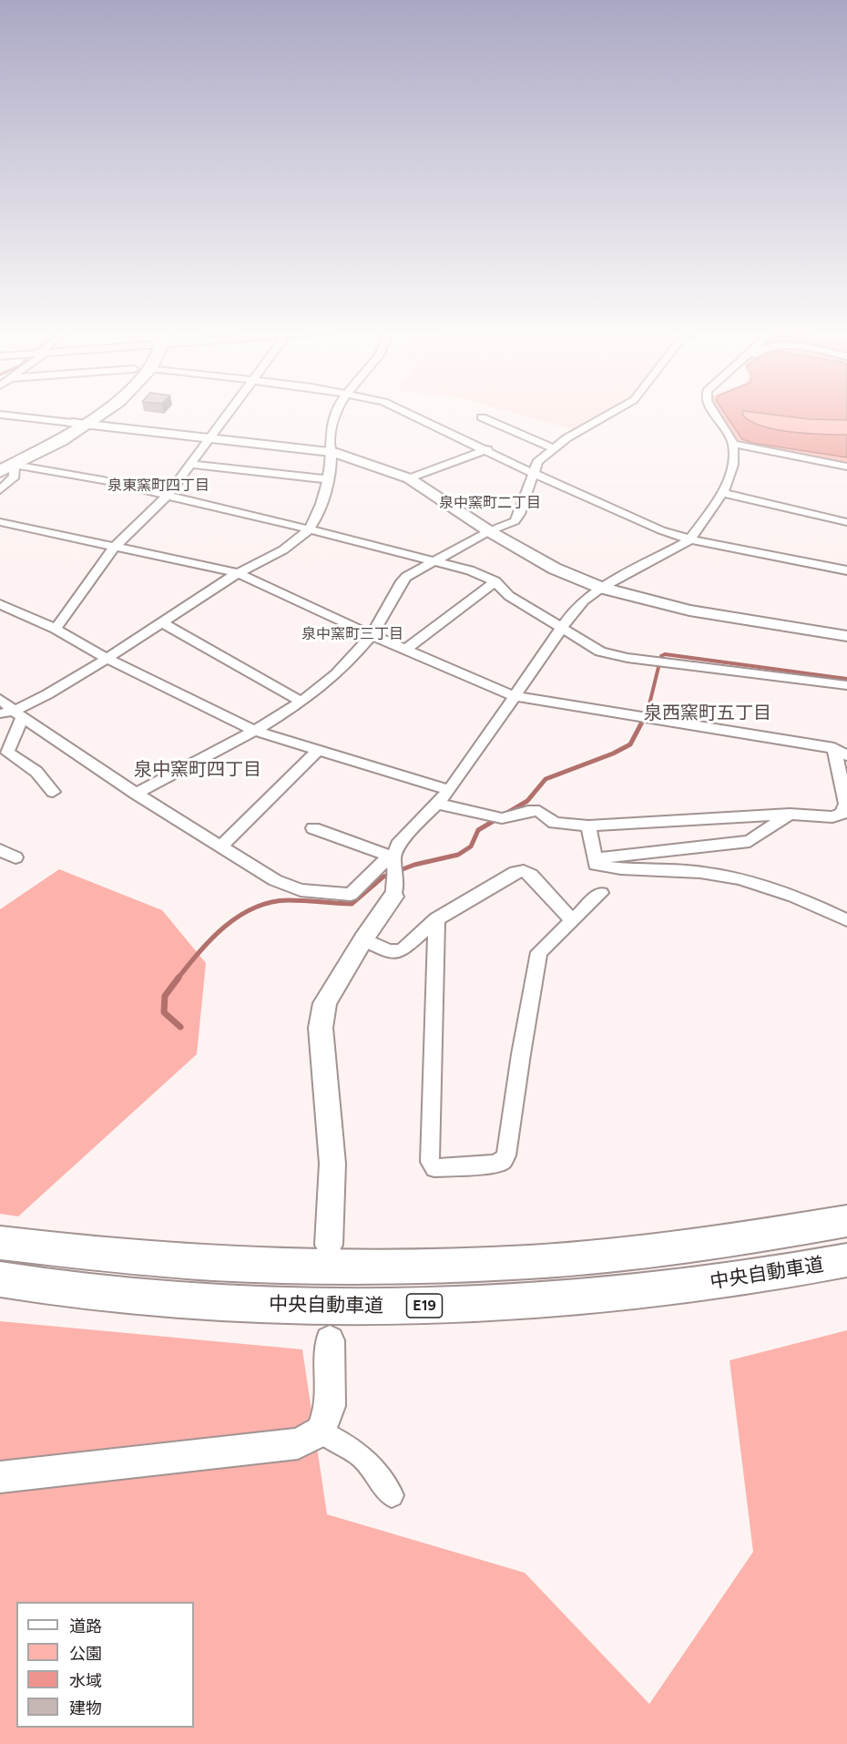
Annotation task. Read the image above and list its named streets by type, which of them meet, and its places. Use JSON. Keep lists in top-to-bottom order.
{
  "streets": {
    "highway": ["中央自動車道", "E19"]
  },
  "districts": [
    "泉東窯町四丁目",
    "泉中窯町二丁目",
    "泉中窯町三丁目",
    "泉西窯町五丁目",
    "泉中窯町四丁目"
  ],
  "legend": [
    "道路",
    "公園",
    "水域",
    "建物"
  ]
}
